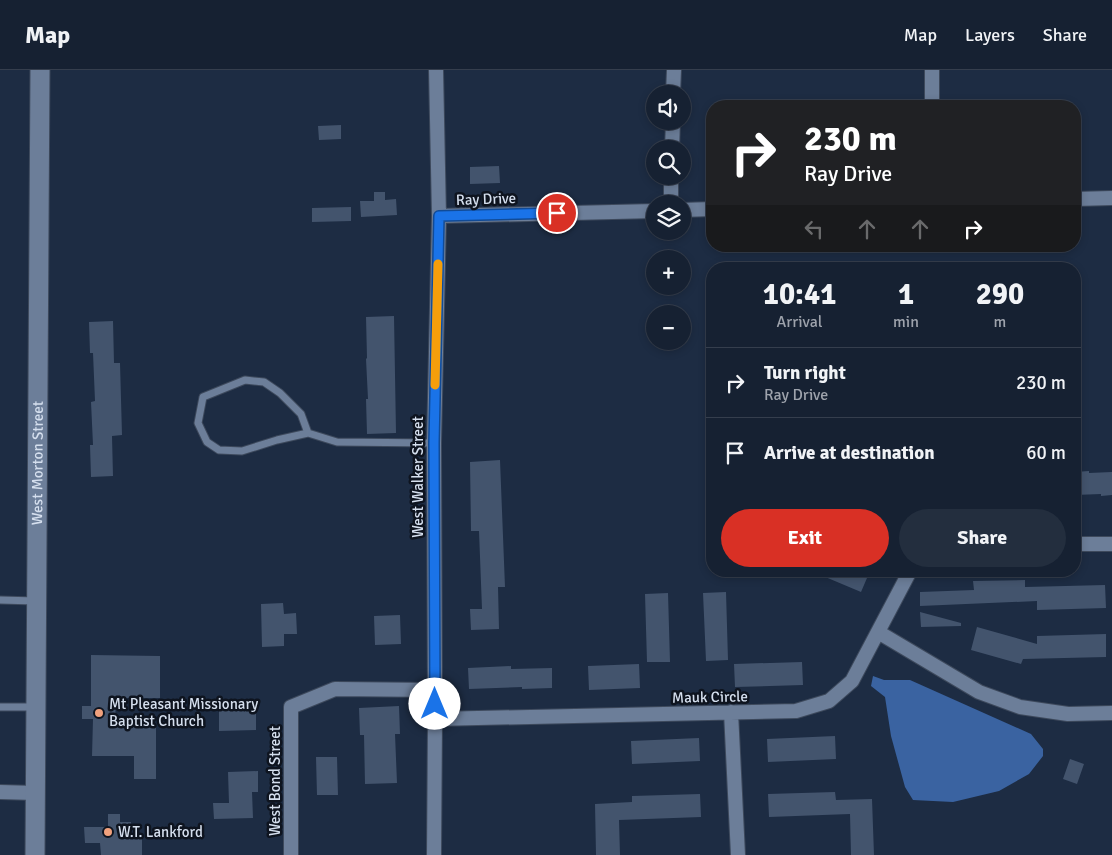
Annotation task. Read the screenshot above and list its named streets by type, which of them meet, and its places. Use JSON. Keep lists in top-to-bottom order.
{
  "streets": {
    "main road": ["West Morton Street"],
    "street": [
      "Ray Drive",
      "West Walker Street",
      "Mauk Circle",
      "West Bond Street"
    ]
  },
  "crossings": [
    ["Ray Drive", "West Walker Street"],
    ["West Walker Street", "Mauk Circle"],
    ["West Walker Street", "West Bond Street"]
  ],
  "places": ["Mt Pleasant Missionary Baptist Church", "W.T. Lankford"],
  "page": {
    "header": "Map",
    "nav": ["Map", "Layers", "Share"],
    "map_buttons": ["+", "−"],
    "turn": ["230 m", "Ray Drive"],
    "eta": [
      "10:41",
      "Arrival",
      "1",
      "min",
      "290",
      "m"
    ],
    "list": [
      {
        "name": "Turn right",
        "note": "Ray Drive",
        "value": "230 m"
      },
      {
        "name": "Arrive at destination",
        "value": "60 m"
      }
    ],
    "buttons": ["Exit", "Share"]
  }
}
